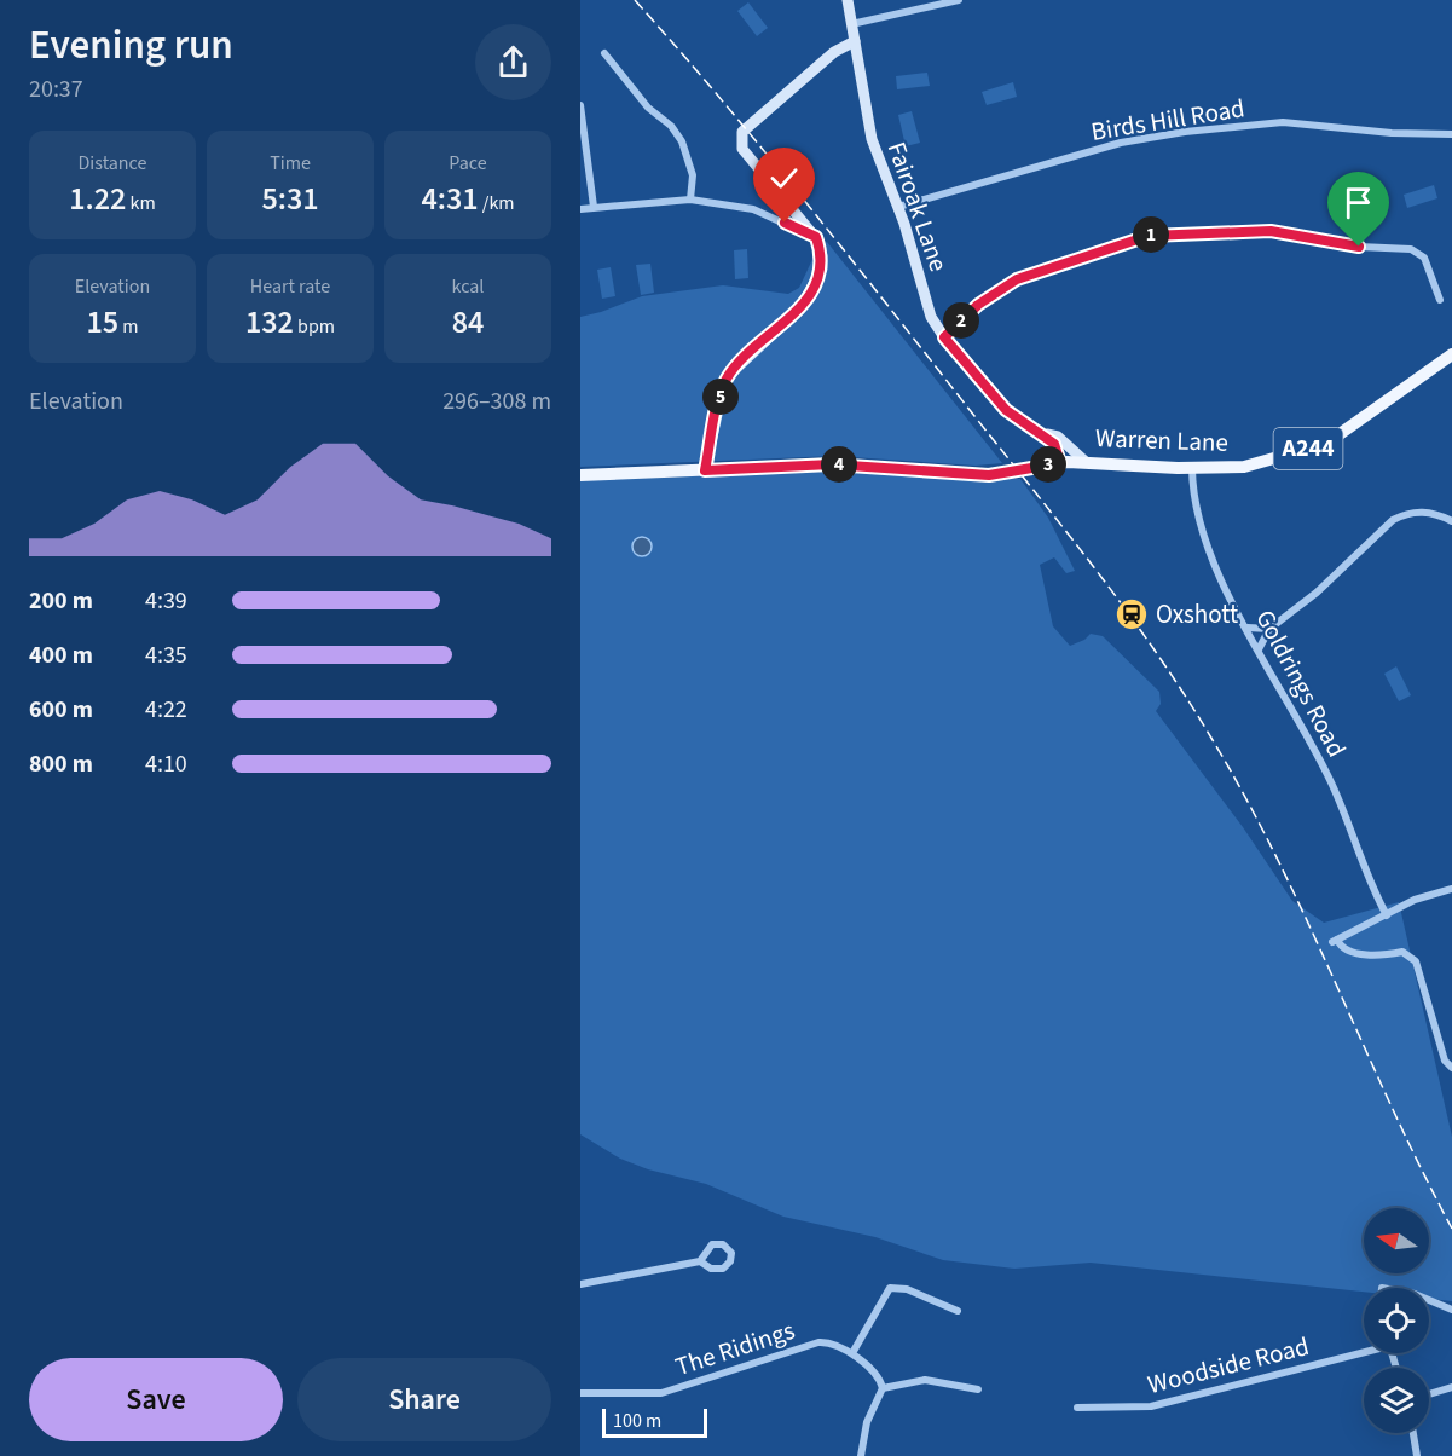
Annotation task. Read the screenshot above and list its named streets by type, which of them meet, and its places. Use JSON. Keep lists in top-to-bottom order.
{
  "streets": {
    "main road": ["Fairoak Lane", "Warren Lane", "A244"],
    "street": [
      "Birds Hill Road",
      "Goldrings Road",
      "The Ridings",
      "Woodside Road"
    ]
  },
  "crossings": [
    ["Birds Hill Road", "Fairoak Lane"],
    ["Fairoak Lane", "Warren Lane"],
    ["Warren Lane", "Goldrings Road"]
  ],
  "places": {
    "station": ["Oxshott"]
  },
  "scale_bar": "100 m",
  "north": "left",
  "page": {
    "heading": ["Evening run", "20:37"],
    "stats": [
      ["Distance", "1.22 km"],
      ["Time", "5:31"],
      ["Pace", "4:31 /km"],
      ["Elevation", "15 m"],
      ["Heart rate", "132 bpm"],
      ["kcal", "84"]
    ],
    "pins": [
      "1",
      "2",
      "5",
      "3",
      "4"
    ],
    "chart": ["Elevation", "296–308 m"],
    "list": [
      {
        "name": "200 m",
        "note": "4:39"
      },
      {
        "name": "400 m",
        "note": "4:35"
      },
      {
        "name": "600 m",
        "note": "4:22"
      },
      {
        "name": "800 m",
        "note": "4:10"
      }
    ],
    "buttons": ["Save", "Share"],
    "scale": "100 m"
  }
}
